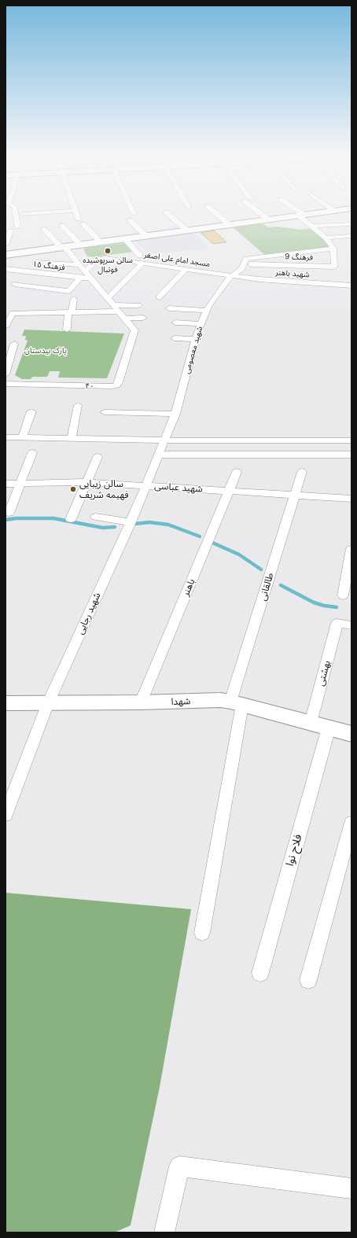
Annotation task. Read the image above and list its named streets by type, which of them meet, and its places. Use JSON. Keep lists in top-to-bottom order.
{
  "streets": {
    "main road": ["شهدا"],
    "street": [
      "فرهنگ 9",
      "مسجد امام علی اصغر",
      "فرهنگ ۱۵",
      "شهید باهنر",
      "شهید معصومی",
      "۴۰",
      "شهید عباسی",
      "طالقانی",
      "باهنر",
      "شهید رجایی",
      "بهشتی",
      "فلاح نوا"
    ]
  },
  "crossings": [
    ["فرهنگ 9", "شهید معصومی"],
    ["مسجد امام علی اصغر", "شهید باهنر"],
    ["مسجد امام علی اصغر", "شهید معصومی"],
    ["شهید باهنر", "شهید معصومی"],
    ["شهید معصومی", "شهید رجایی"],
    ["شهید عباسی", "طالقانی"],
    ["شهید عباسی", "باهنر"],
    ["شهید عباسی", "شهید رجایی"],
    ["طالقانی", "شهدا"],
    ["باهنر", "شهدا"],
    ["شهید رجایی", "شهدا"],
    ["بهشتی", "شهدا"],
    ["بهشتی", "فلاح نوا"],
    ["شهدا", "فلاح نوا"]
  ],
  "parks": ["پارک بیدستان"],
  "places": ["سالن سرپوشیده فوتبال", "سالن زیبایی فهیمه شریف"]
}
